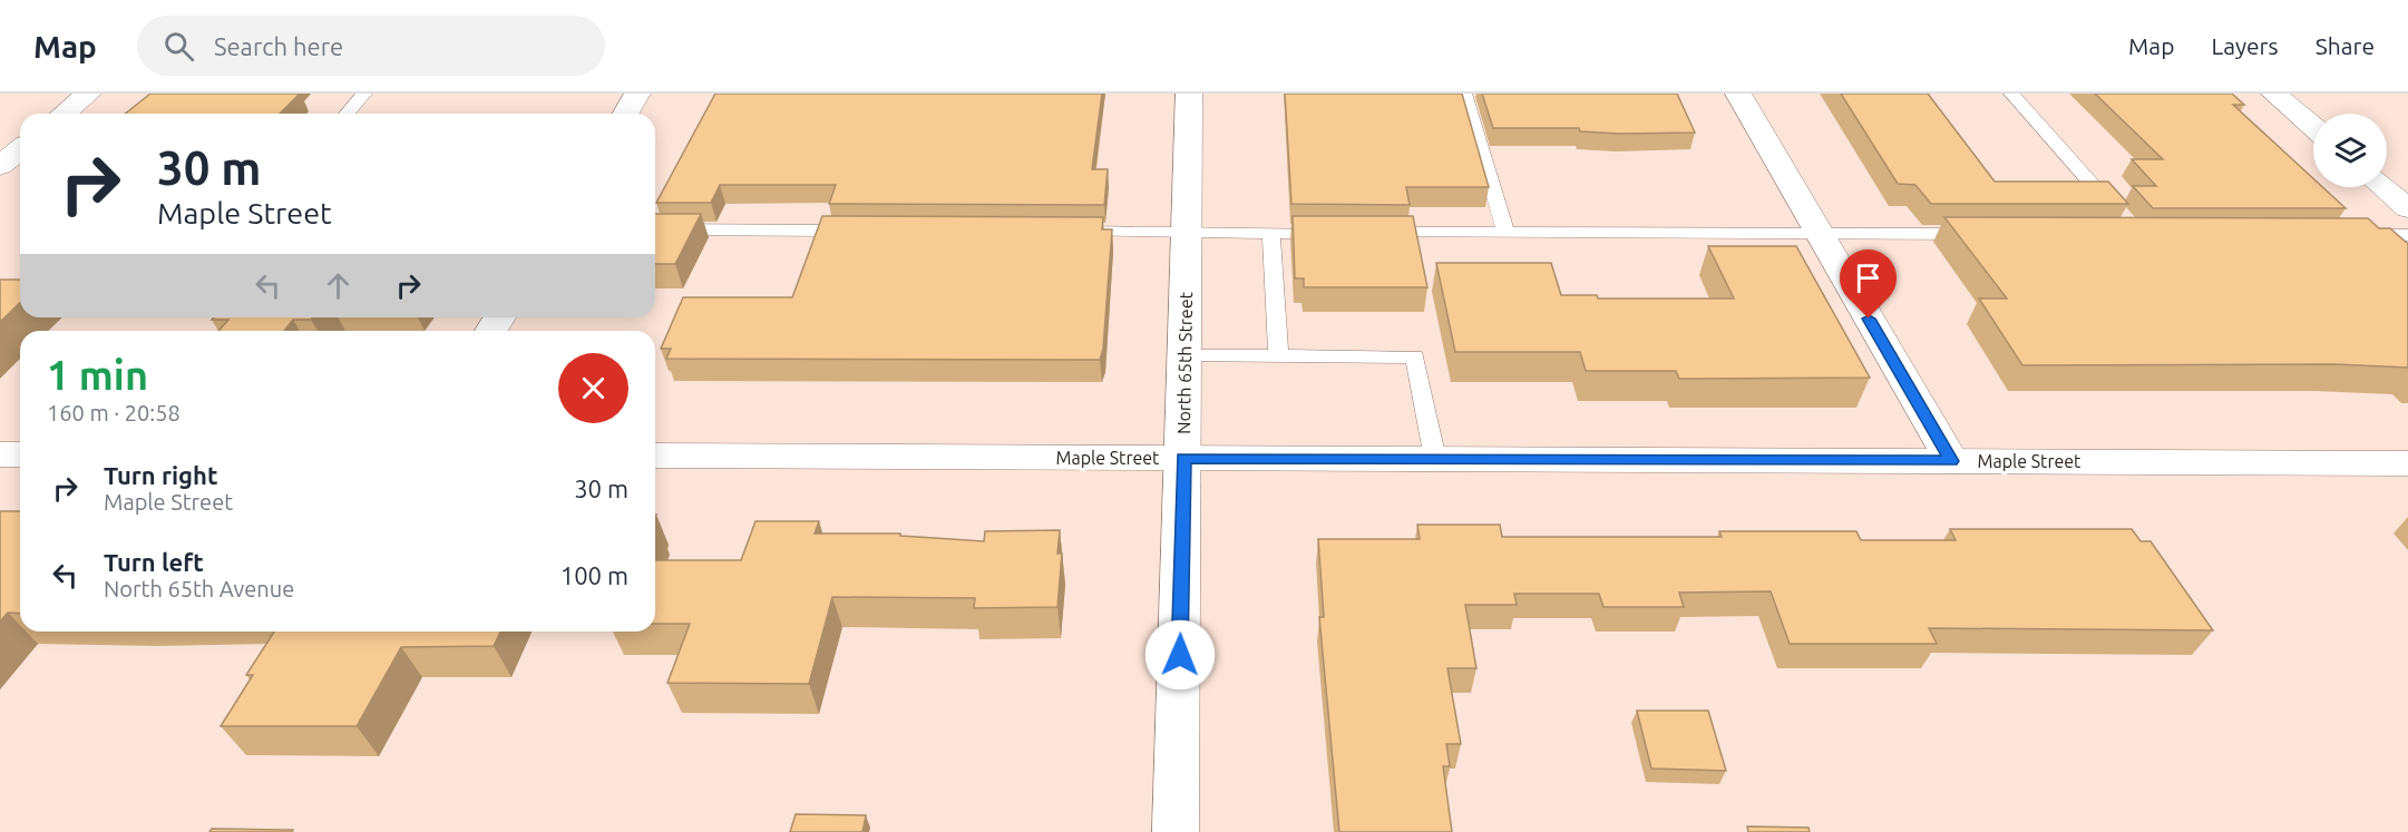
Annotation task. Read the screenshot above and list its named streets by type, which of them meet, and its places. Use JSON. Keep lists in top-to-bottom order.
{
  "streets": {
    "street": ["North 65th Street", "Maple Street"]
  },
  "crossings": [
    ["North 65th Street", "Maple Street"]
  ],
  "page": {
    "header": "Map",
    "search": "Search here",
    "nav": ["Map", "Layers", "Share"],
    "turn": ["30 m", "Maple Street"],
    "heading": ["1 min", "160 m · 20:58"],
    "list": [
      {
        "name": "Turn right",
        "note": "Maple Street",
        "value": "30 m"
      },
      {
        "name": "Turn left",
        "note": "North 65th Avenue",
        "value": "100 m"
      }
    ]
  }
}
